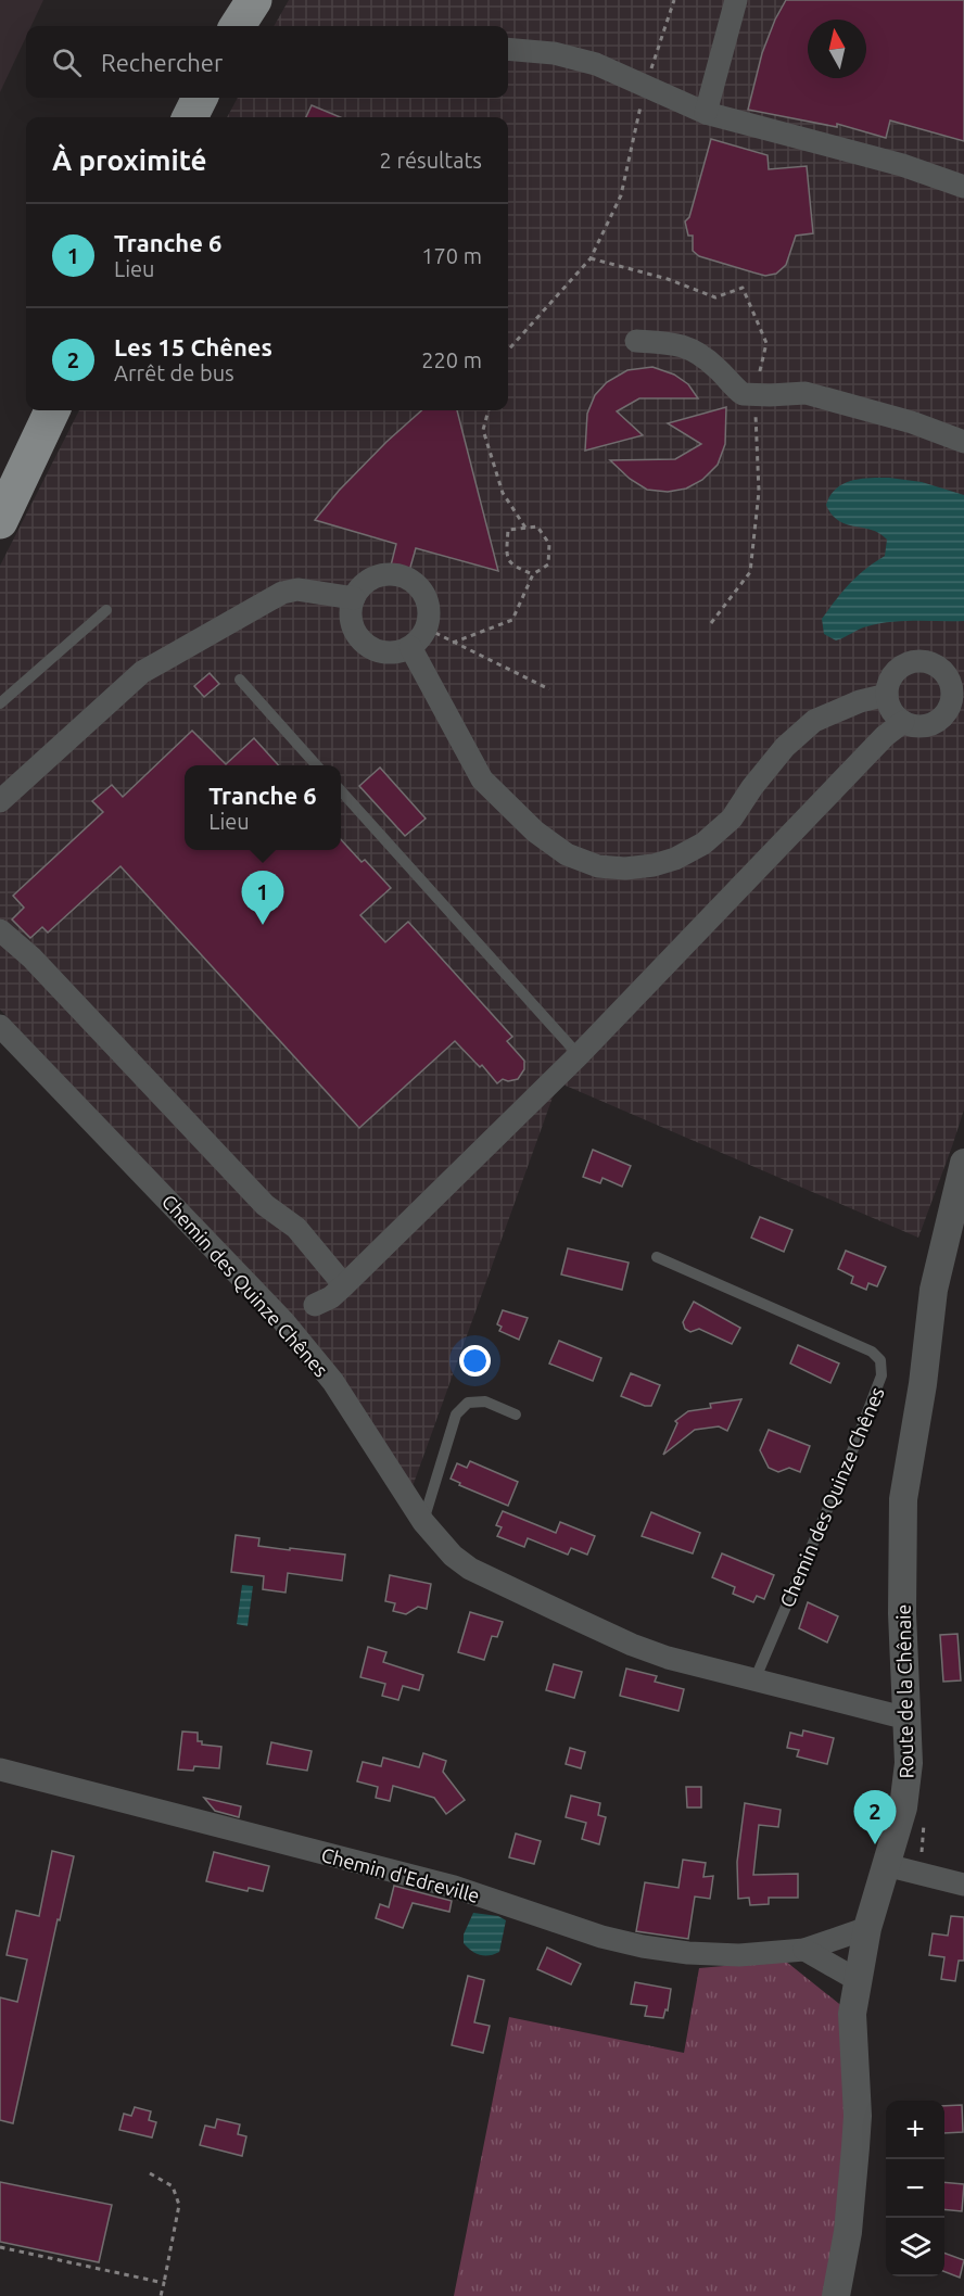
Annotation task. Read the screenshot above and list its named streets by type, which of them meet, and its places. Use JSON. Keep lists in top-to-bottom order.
{
  "streets": {
    "street": ["Chemin des Quinze Chênes", "Route de la Chênaie", "Chemin d'Edreville"]
  },
  "crossings": [
    ["Chemin des Quinze Chênes", "Route de la Chênaie"],
    ["Route de la Chênaie", "Chemin d'Edreville"]
  ],
  "north": "top",
  "page": {
    "search": "Rechercher",
    "heading": ["À proximité", "2 résultats"],
    "list": [
      {
        "mark": "1",
        "name": "Tranche 6",
        "note": "Lieu",
        "value": "170 m"
      },
      {
        "mark": "2",
        "name": "Les 15 Chênes",
        "note": "Arrêt de bus",
        "value": "220 m"
      }
    ],
    "popup": ["Tranche 6", "Lieu"],
    "pins": ["1", "2"],
    "map_buttons": ["+", "−"]
  }
}
